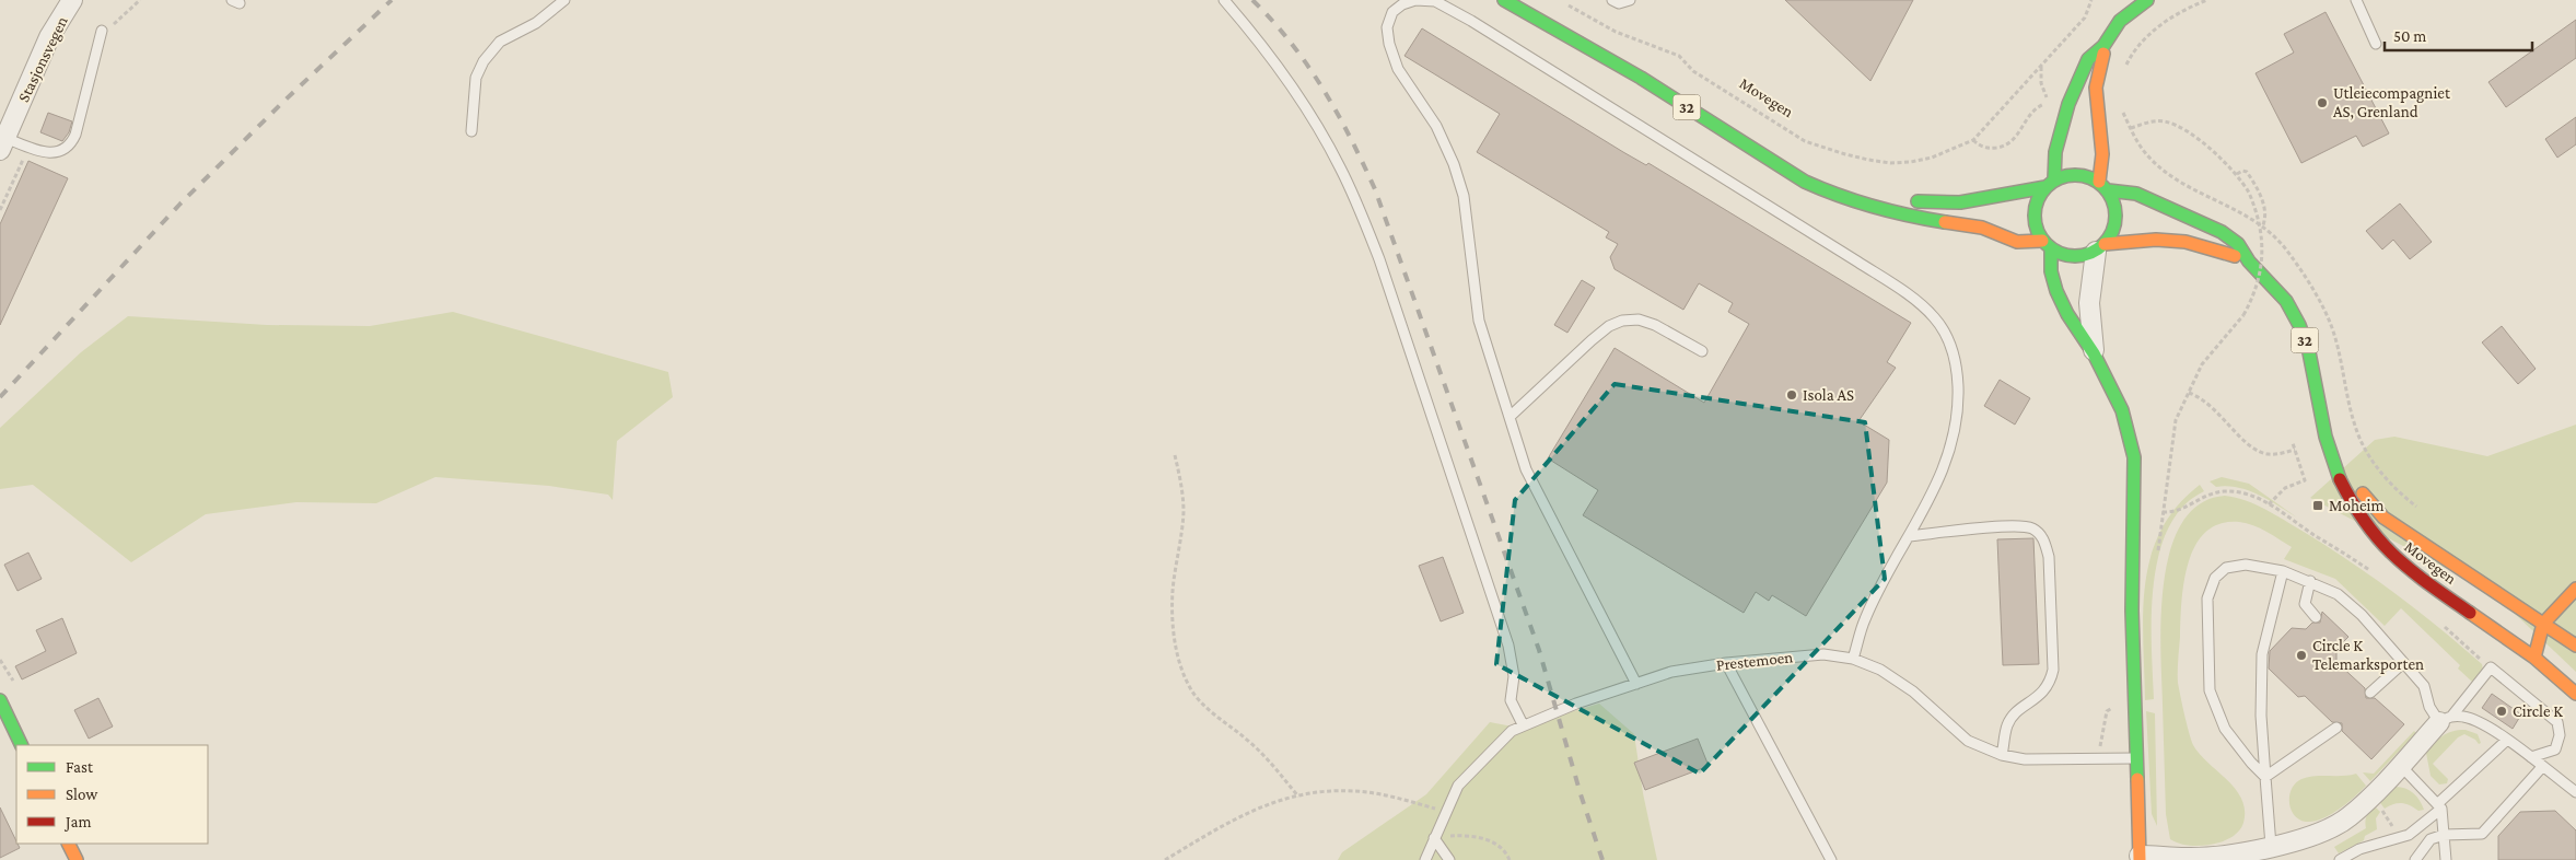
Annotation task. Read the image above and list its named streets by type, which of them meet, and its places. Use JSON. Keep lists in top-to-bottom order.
{
  "streets": {
    "main road": ["Movegen", "32"],
    "street": ["Stasjonsvegen"],
    "lane": ["Prestemoen"]
  },
  "crossings": [
    ["Movegen", "32"]
  ],
  "places": {
    "other": [
      "Utleiecompagniet AS, Grenland",
      "Isola AS",
      "Circle K Telemarksporten",
      "Circle K"
    ],
    "transit": ["Moheim"]
  },
  "legend": ["Fast", "Slow", "Jam"],
  "scale_bar": "50 m"
}
